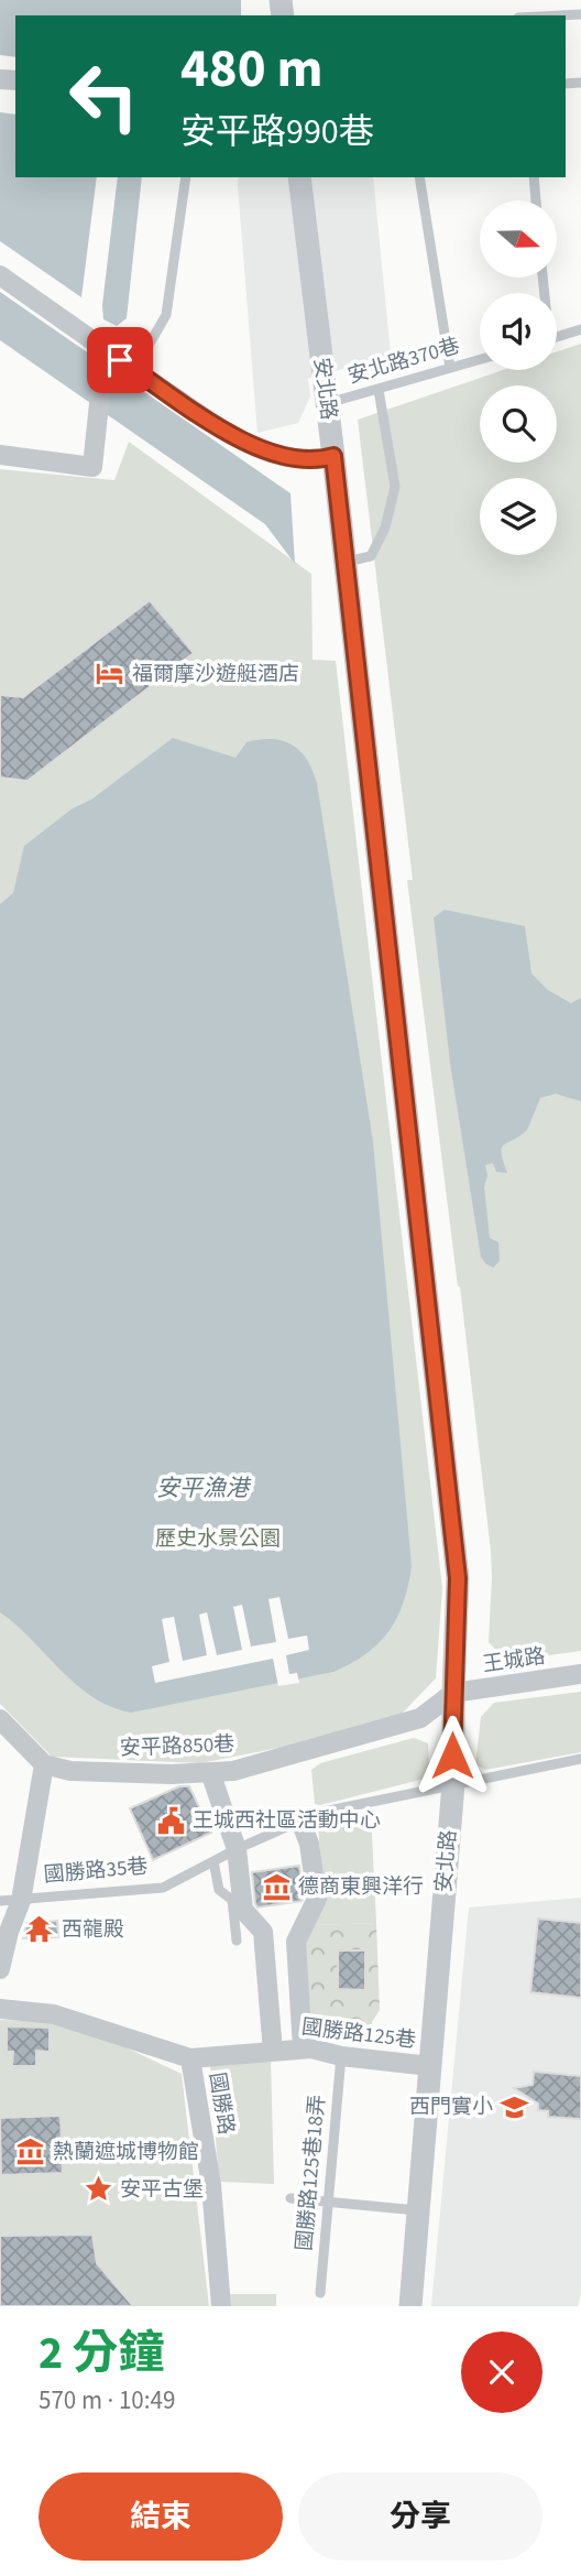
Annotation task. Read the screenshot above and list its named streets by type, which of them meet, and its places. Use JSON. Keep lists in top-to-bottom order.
{
  "streets": {
    "street": [
      "安北路",
      "王城路",
      "安平路850巷",
      "國勝路35巷",
      "國勝路125巷",
      "國勝路"
    ],
    "lane": ["安北路370巷", "國勝路125巷18弄"]
  },
  "crossings": [
    ["安北路370巷", "安北路"],
    ["安北路", "王城路"],
    ["安北路", "安平路850巷"],
    ["安北路", "國勝路35巷"],
    ["安北路", "國勝路125巷"],
    ["王城路", "安平路850巷"],
    ["國勝路125巷", "國勝路"],
    ["國勝路125巷", "國勝路125巷18弄"]
  ],
  "water": ["安平漁港"],
  "parks": ["歷史水景公園"],
  "places": {
    "hotel": ["福爾摩沙遊艇酒店"],
    "public building": ["王城西社區活動中心"],
    "museum": ["德商東興洋行", "熱蘭遮城博物館"],
    "temple": ["西㡣殿"],
    "school or university": ["西門實小"],
    "place": ["安平古堡"]
  },
  "north": "right",
  "page": {
    "turn": ["480 m", "安平路990巷"],
    "heading": ["2 分鐘", "570 m · 10:49"],
    "buttons": ["結束", "分享"]
  }
}
